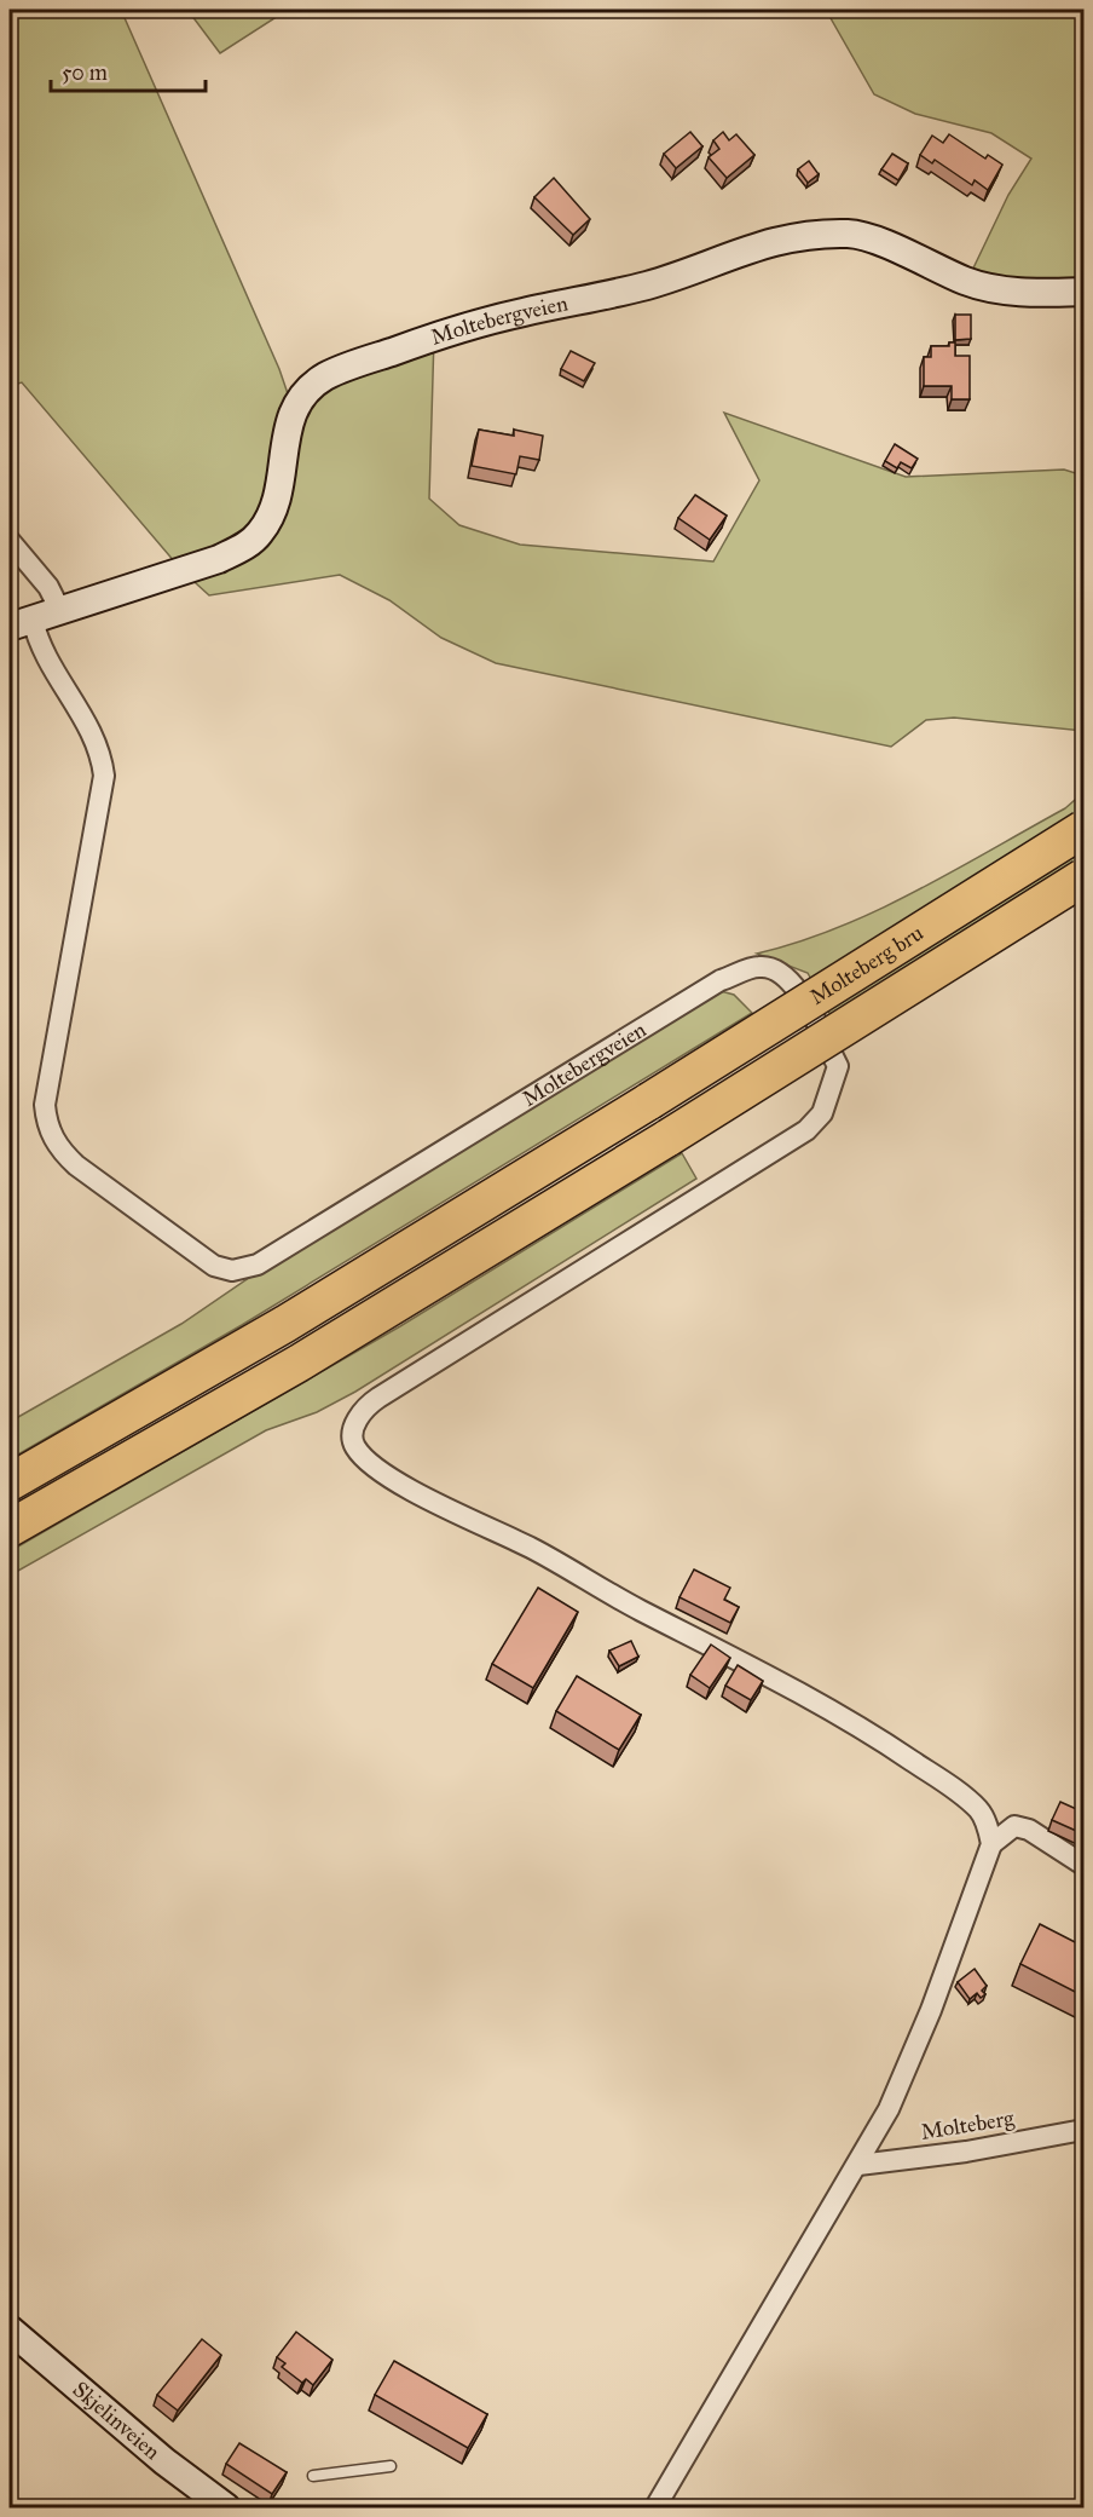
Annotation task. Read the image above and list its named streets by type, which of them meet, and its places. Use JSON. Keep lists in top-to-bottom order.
{
  "streets": {
    "highway": ["Molteberg bru"],
    "main road": ["Moltebergveien", "Skjelinveien"],
    "street": ["Molteberg"]
  },
  "scale_bar": "50 m"
}
